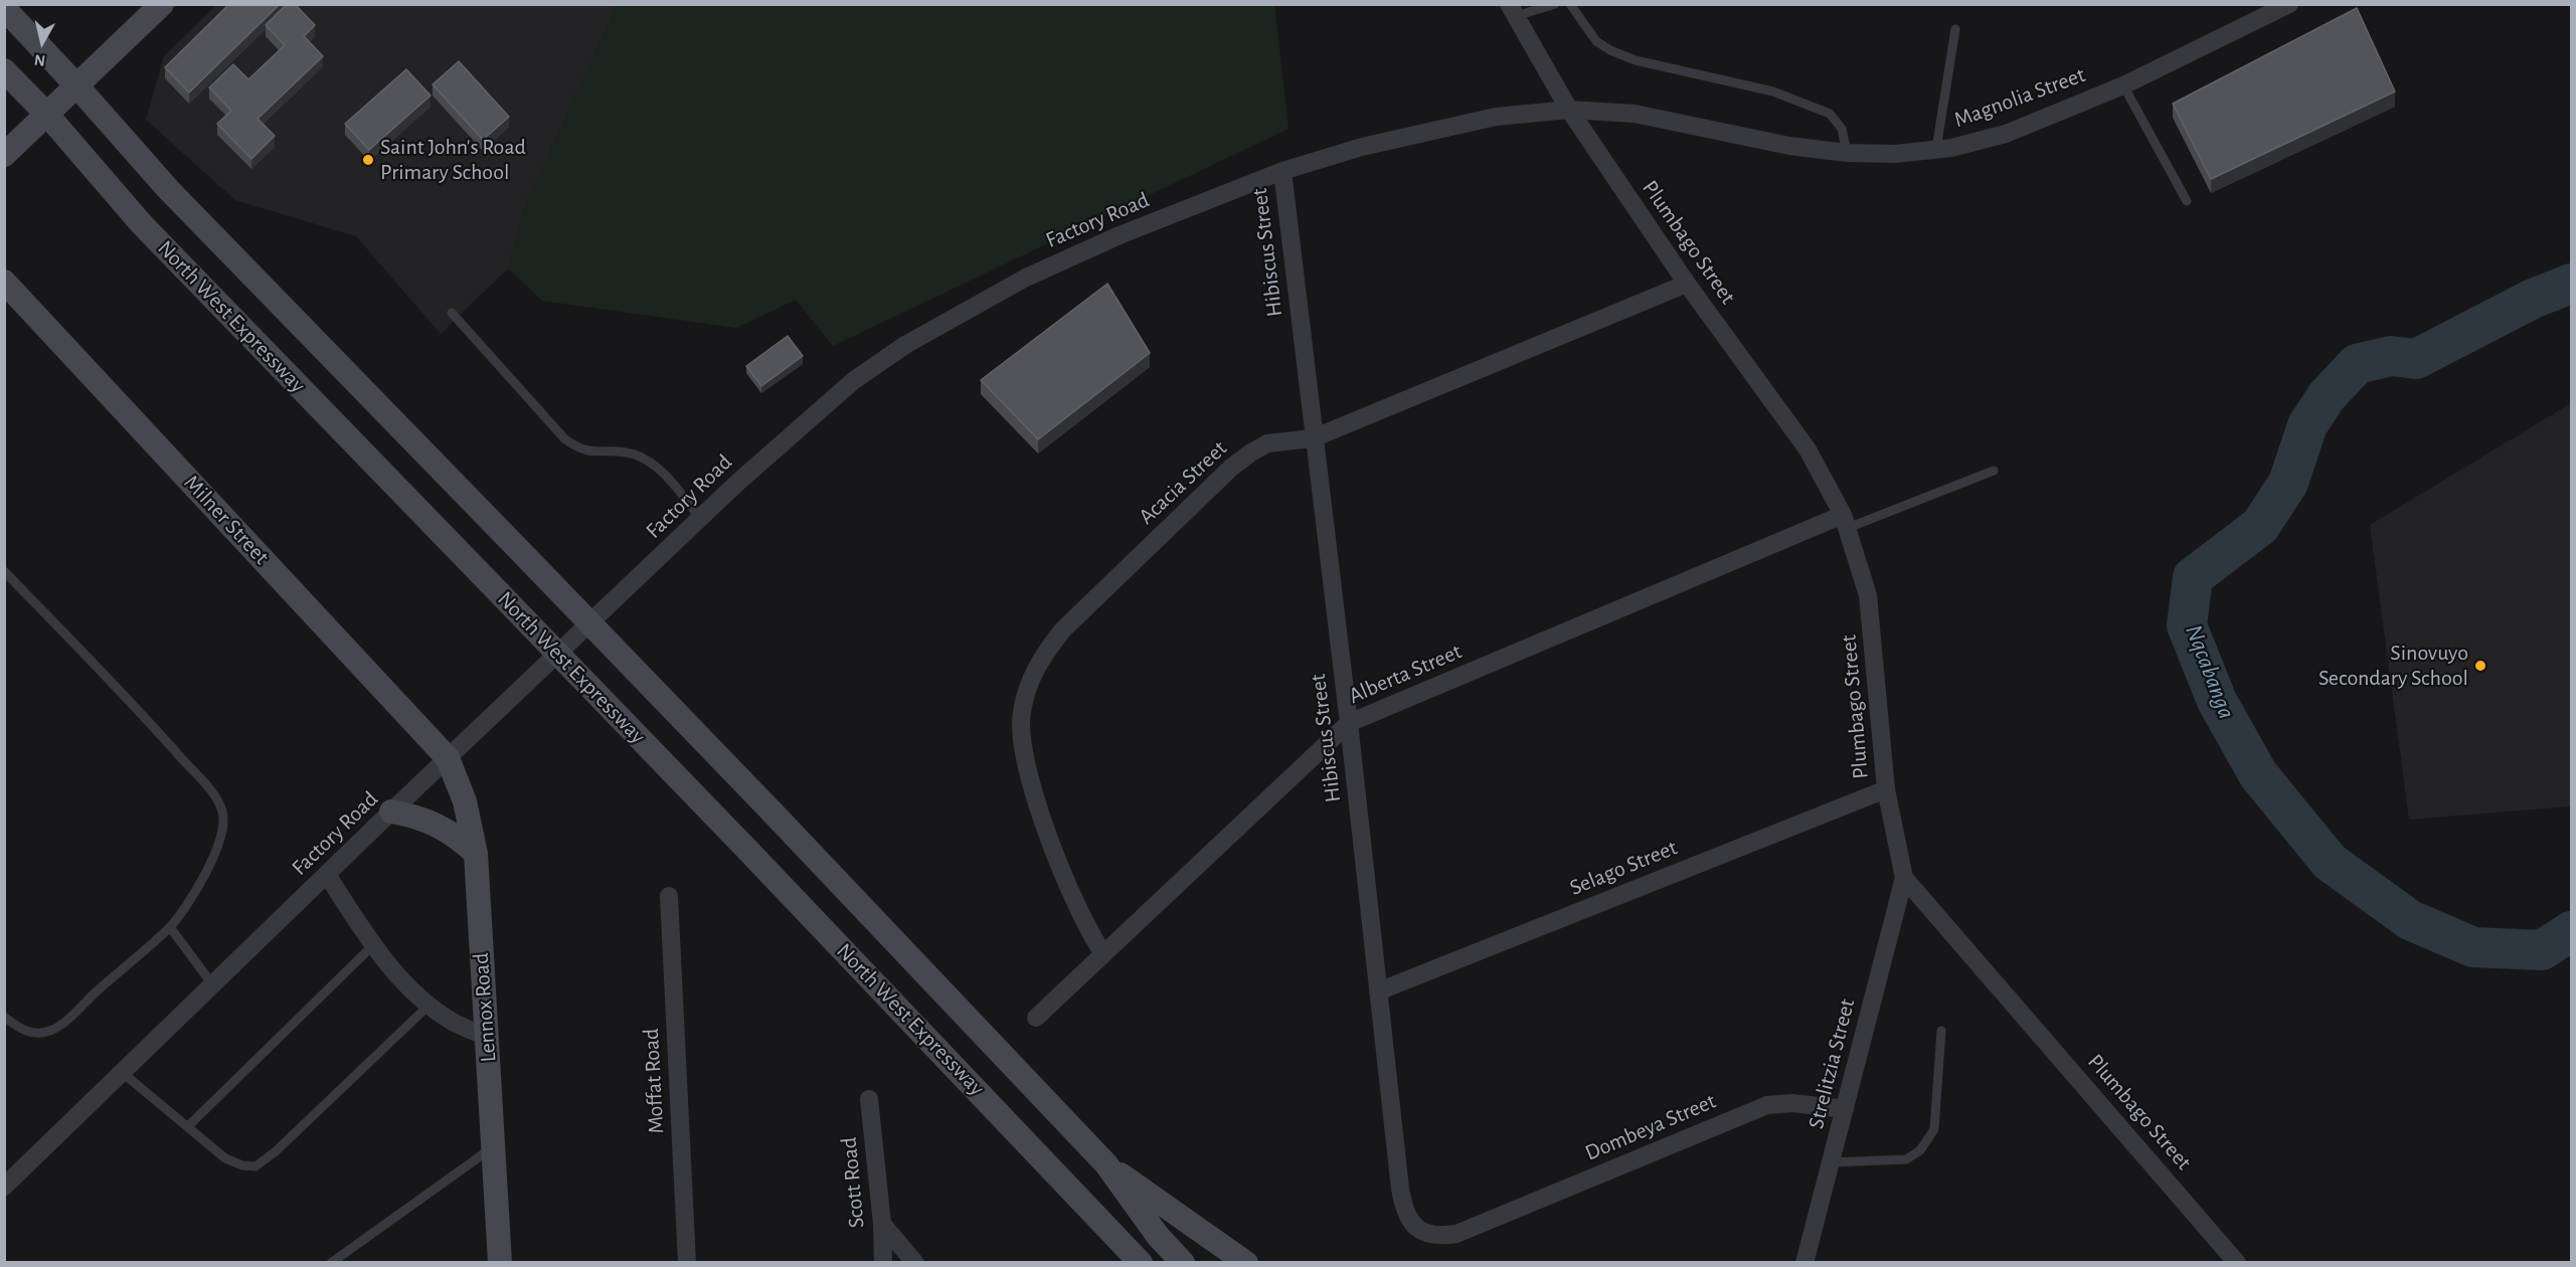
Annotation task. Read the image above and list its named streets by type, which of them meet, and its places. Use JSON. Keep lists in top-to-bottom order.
{
  "streets": {
    "main road": ["North West Expressway", "Milner Street", "Lennox Road"],
    "street": [
      "Magnolia Street",
      "Factory Road",
      "Plumbago Street",
      "Hibiscus Street",
      "Acacia Street",
      "Alberta Street",
      "Selago Street",
      "Strelitzia Street",
      "Moffat Road",
      "Dombeya Street",
      "Scott Road"
    ]
  },
  "crossings": [
    ["Magnolia Street", "Factory Road"],
    ["Magnolia Street", "Plumbago Street"],
    ["Factory Road", "Plumbago Street"],
    ["Factory Road", "Hibiscus Street"],
    ["Factory Road", "Milner Street"],
    ["Factory Road", "Lennox Road"],
    ["Plumbago Street", "Acacia Street"],
    ["Plumbago Street", "Alberta Street"],
    ["Plumbago Street", "Selago Street"],
    ["Plumbago Street", "Strelitzia Street"],
    ["Hibiscus Street", "Acacia Street"],
    ["Hibiscus Street", "Alberta Street"],
    ["Hibiscus Street", "Selago Street"],
    ["Hibiscus Street", "Dombeya Street"],
    ["Acacia Street", "Alberta Street"],
    ["Milner Street", "Lennox Road"],
    ["Strelitzia Street", "Dombeya Street"]
  ],
  "water": ["Nqcabanga"],
  "places": ["Saint John's Road Primary School", "Sinovuyo Secondary School"],
  "north": "bottom"
}
